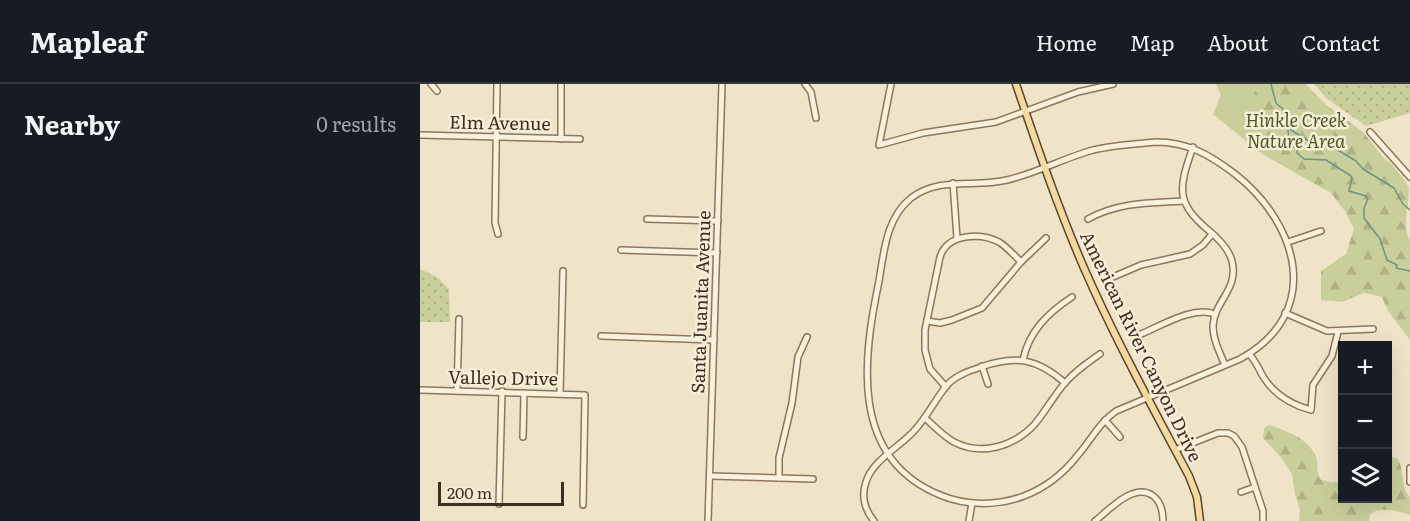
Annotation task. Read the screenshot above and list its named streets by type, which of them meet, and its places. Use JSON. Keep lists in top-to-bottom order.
{
  "streets": {
    "main road": ["American River Canyon Drive"],
    "street": ["Elm Avenue", "Santa Juanita Avenue", "Vallejo Drive"]
  },
  "parks": ["Hinkle Creek Nature Area"],
  "scale_bar": "200 m",
  "page": {
    "header": "Mapleaf",
    "nav": [
      "Home",
      "Map",
      "About",
      "Contact"
    ],
    "heading": ["Nearby", "0 results"],
    "map_buttons": ["+", "−"],
    "scale": "200 m"
  }
}
